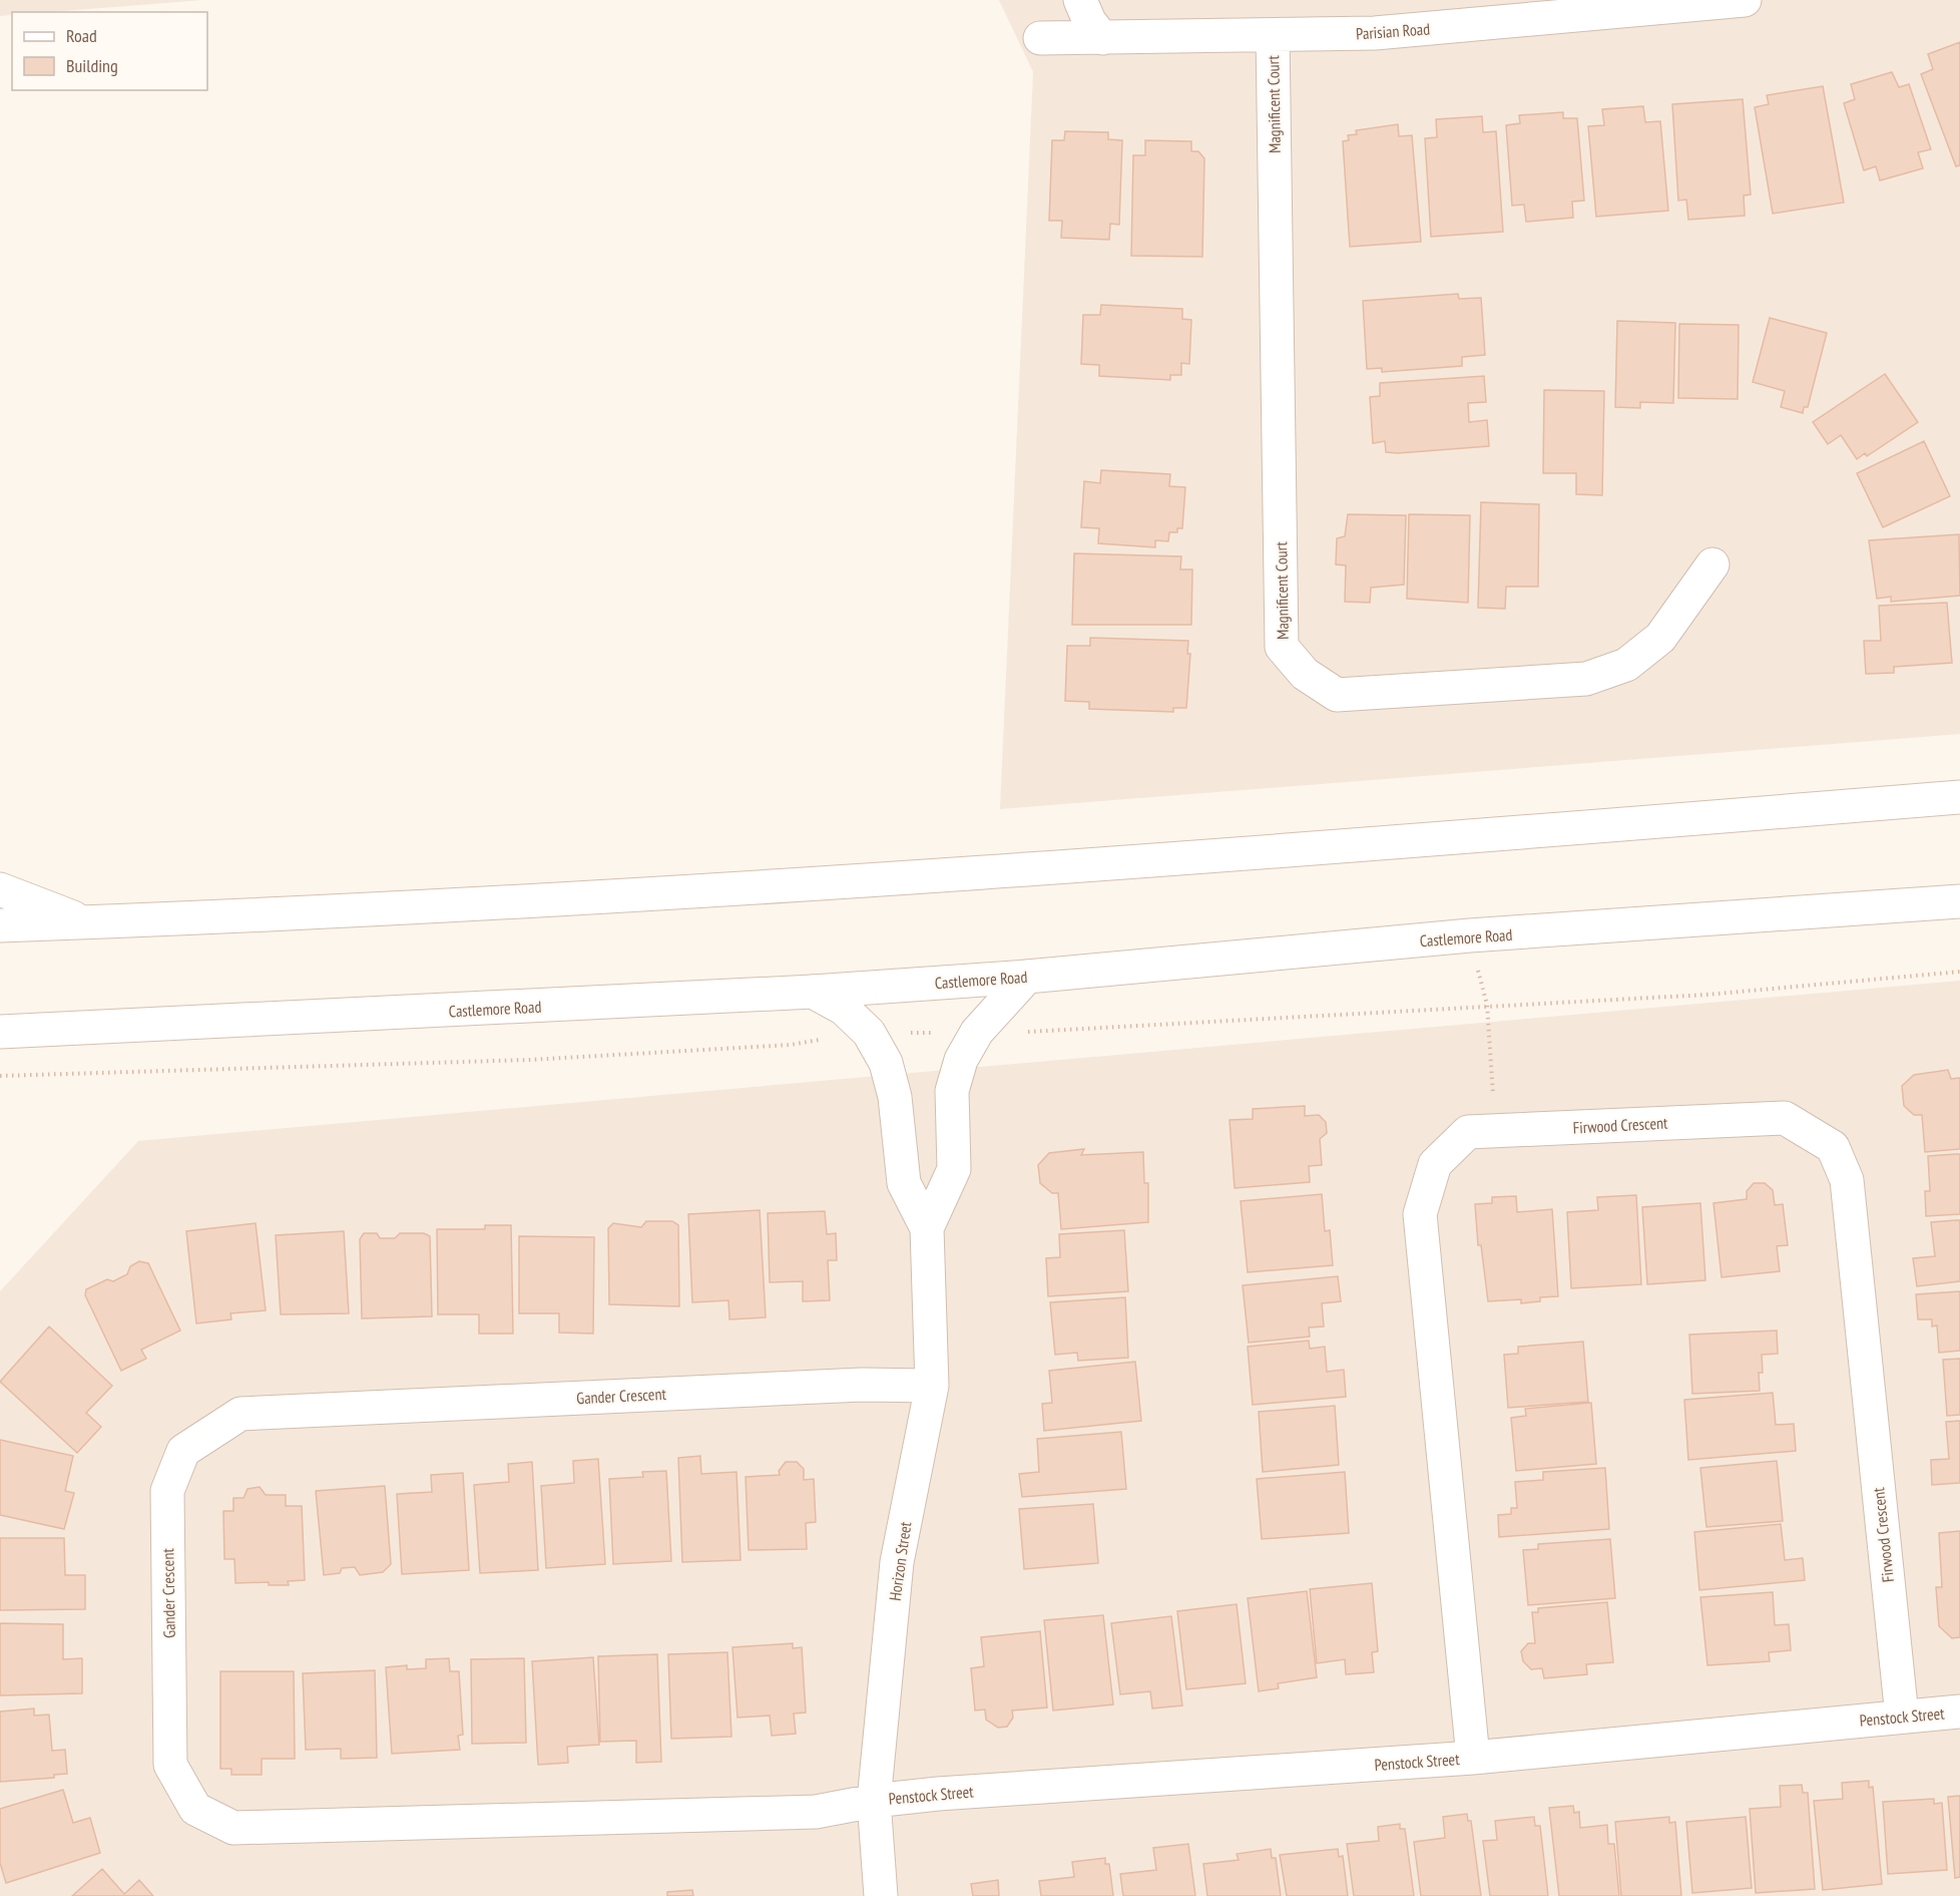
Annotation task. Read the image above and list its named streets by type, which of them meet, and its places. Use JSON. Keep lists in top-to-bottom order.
{
  "streets": {
    "street": [
      "Parisian Road",
      "Magnificent Court",
      "Castlemore Road",
      "Firwood Crescent",
      "Gander Crescent",
      "Horizon Street",
      "Penstock Street"
    ]
  },
  "crossings": [
    ["Parisian Road", "Magnificent Court"],
    ["Castlemore Road", "Horizon Street"],
    ["Firwood Crescent", "Penstock Street"],
    ["Gander Crescent", "Horizon Street"],
    ["Gander Crescent", "Penstock Street"],
    ["Horizon Street", "Penstock Street"]
  ],
  "legend": ["Road", "Building"]
}
